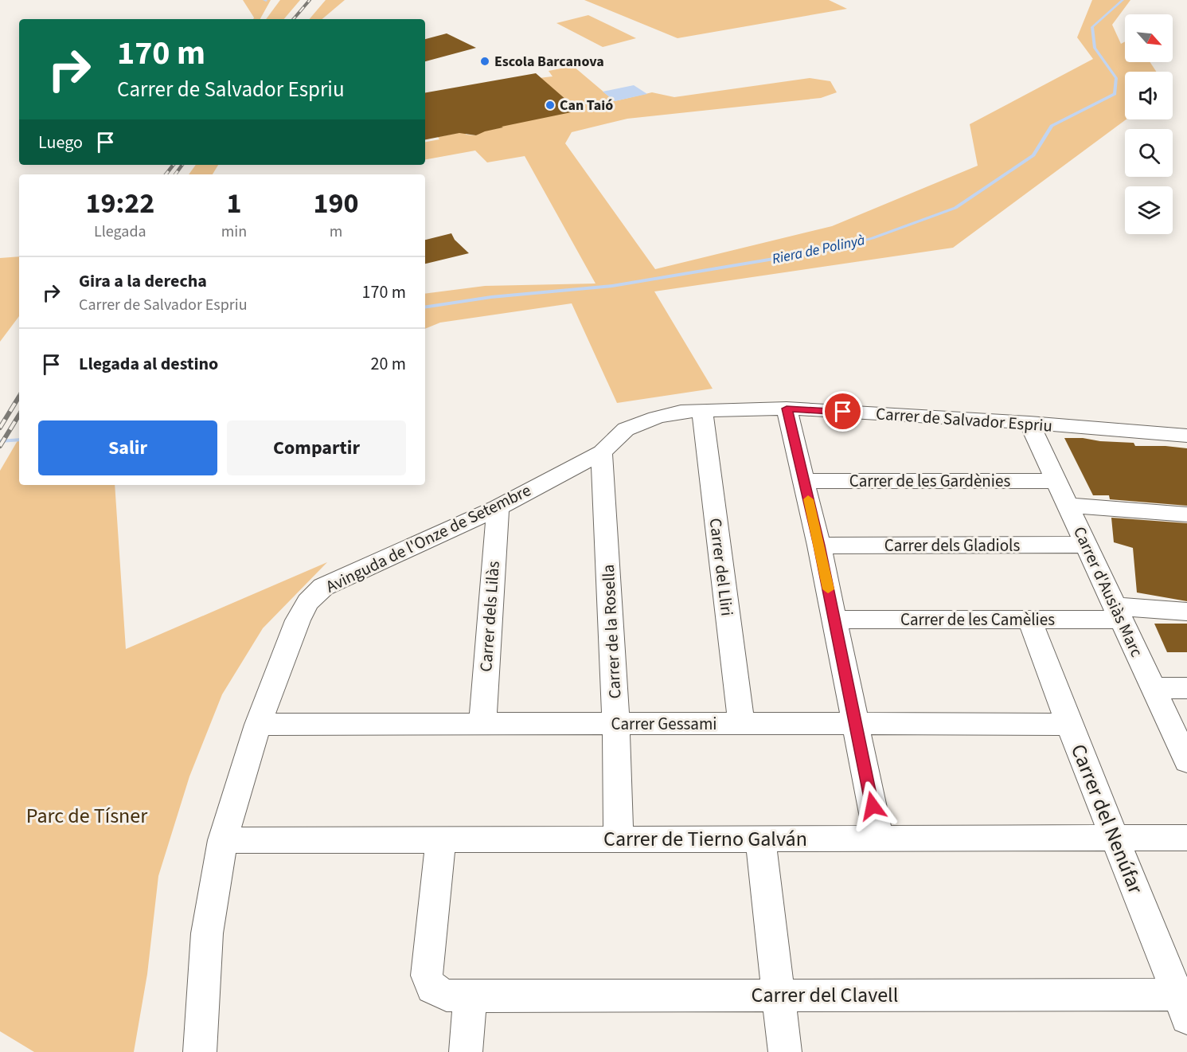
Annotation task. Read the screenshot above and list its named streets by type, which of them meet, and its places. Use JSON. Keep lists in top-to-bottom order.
{
  "streets": {
    "street": [
      "Carrer de Salvador Espriu",
      "Carrer de les Gardènies",
      "Avinguda de l'Onze de Setembre",
      "Carrer dels Gladiols",
      "Carrer del Lliri",
      "Carrer d'Ausiàs Marc",
      "Carrer dels Lilàs",
      "Carrer de les Camèlies",
      "Carrer de la Rosella",
      "Carrer Gessami",
      "Carrer del Nenúfar",
      "Carrer de Tierno Galván",
      "Carrer del Clavell"
    ]
  },
  "crossings": [
    ["Carrer de Salvador Espriu", "Avinguda de l'Onze de Setembre"],
    ["Carrer de Salvador Espriu", "Carrer del Lliri"],
    ["Carrer de Salvador Espriu", "Carrer d'Ausiàs Marc"],
    ["Carrer de les Gardènies", "Carrer d'Ausiàs Marc"],
    ["Avinguda de l'Onze de Setembre", "Carrer dels Lilàs"],
    ["Avinguda de l'Onze de Setembre", "Carrer de la Rosella"],
    ["Avinguda de l'Onze de Setembre", "Carrer Gessami"],
    ["Avinguda de l'Onze de Setembre", "Carrer de Tierno Galván"],
    ["Carrer dels Gladiols", "Carrer d'Ausiàs Marc"],
    ["Carrer del Lliri", "Carrer Gessami"],
    ["Carrer d'Ausiàs Marc", "Carrer de les Camèlies"],
    ["Carrer dels Lilàs", "Carrer Gessami"],
    ["Carrer de les Camèlies", "Carrer del Nenúfar"],
    ["Carrer de la Rosella", "Carrer Gessami"],
    ["Carrer de la Rosella", "Carrer de Tierno Galván"],
    ["Carrer Gessami", "Carrer del Nenúfar"],
    ["Carrer del Nenúfar", "Carrer de Tierno Galván"],
    ["Carrer del Nenúfar", "Carrer del Clavell"],
    ["Carrer de Tierno Galván", "Carrer del Clavell"]
  ],
  "water": ["Riera de Polinyà"],
  "parks": ["Parc de Tísner"],
  "places": ["Escola Barcanova", "Can Taió"],
  "north": "bottom right",
  "page": {
    "turn": ["170 m", "Carrer de Salvador Espriu"],
    "then": "Luego",
    "eta": [
      "19:22",
      "Llegada",
      "1",
      "min",
      "190",
      "m"
    ],
    "list": [
      {
        "name": "Gira a la derecha",
        "note": "Carrer de Salvador Espriu",
        "value": "170 m"
      },
      {
        "name": "Llegada al destino",
        "value": "20 m"
      }
    ],
    "buttons": ["Salir", "Compartir"]
  }
}
